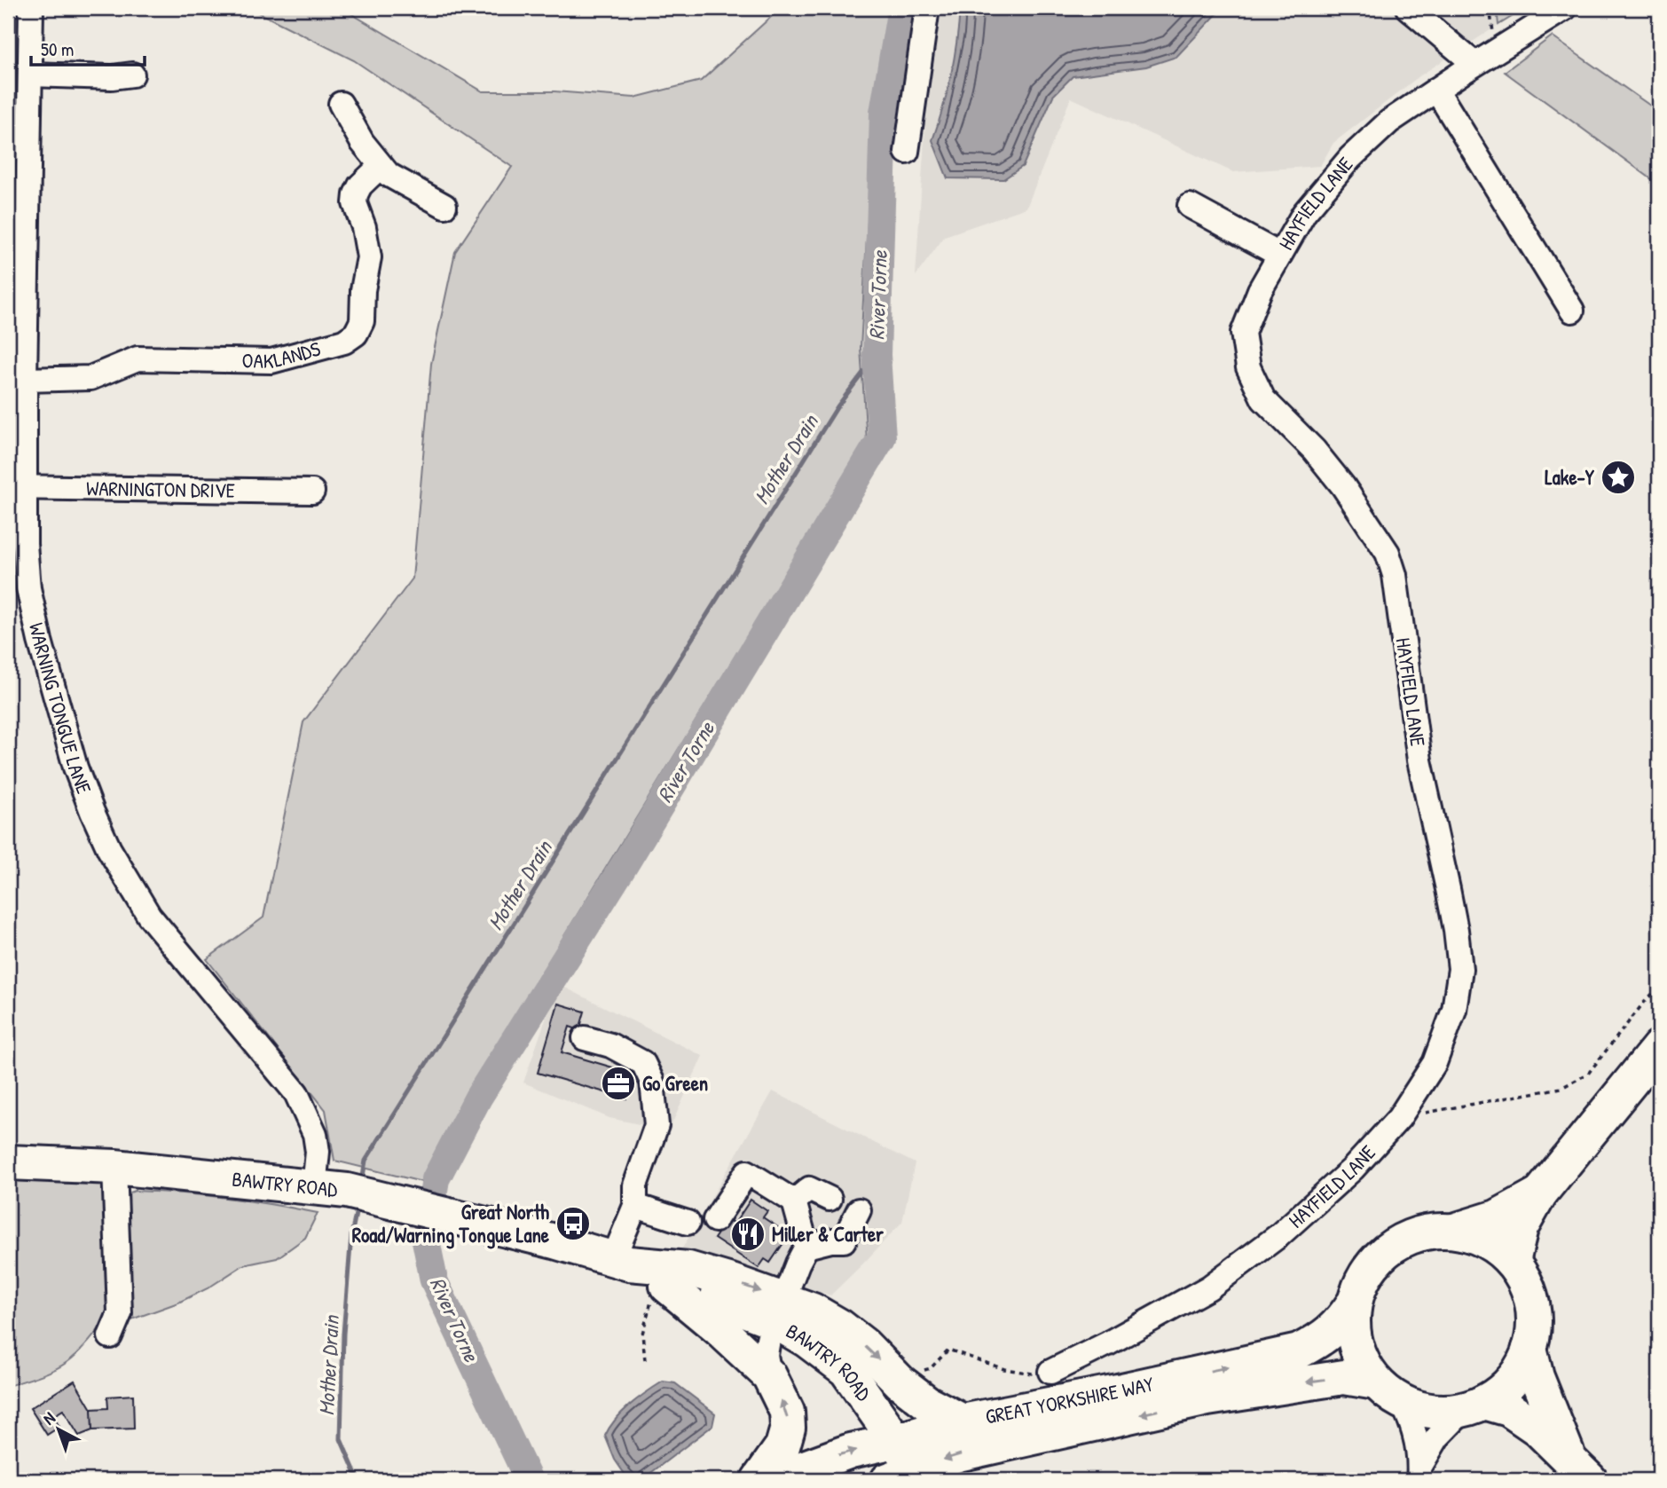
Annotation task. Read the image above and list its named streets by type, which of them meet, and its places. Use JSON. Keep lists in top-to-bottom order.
{
  "streets": {
    "highway": ["BAWTRY ROAD", "GREAT YORKSHIRE WAY"],
    "street": [
      "HAYFIELD LANE",
      "OAKLANDS",
      "WARNINGTON DRIVE",
      "WARNING TONGUE LANE"
    ]
  },
  "crossings": [
    ["OAKLANDS", "WARNING TONGUE LANE"],
    ["WARNINGTON DRIVE", "WARNING TONGUE LANE"],
    ["WARNING TONGUE LANE", "BAWTRY ROAD"],
    ["BAWTRY ROAD", "GREAT YORKSHIRE WAY"]
  ],
  "water": ["River Torne", "Mother Drain"],
  "places": {
    "place": ["Lake-Y"],
    "office": ["Go Green"],
    "bus stop": ["Great North Road/Warning Tongue Lane"],
    "restaurant": ["Miller & Carter"]
  },
  "scale_bar": "50 m",
  "north": "top left"
}
